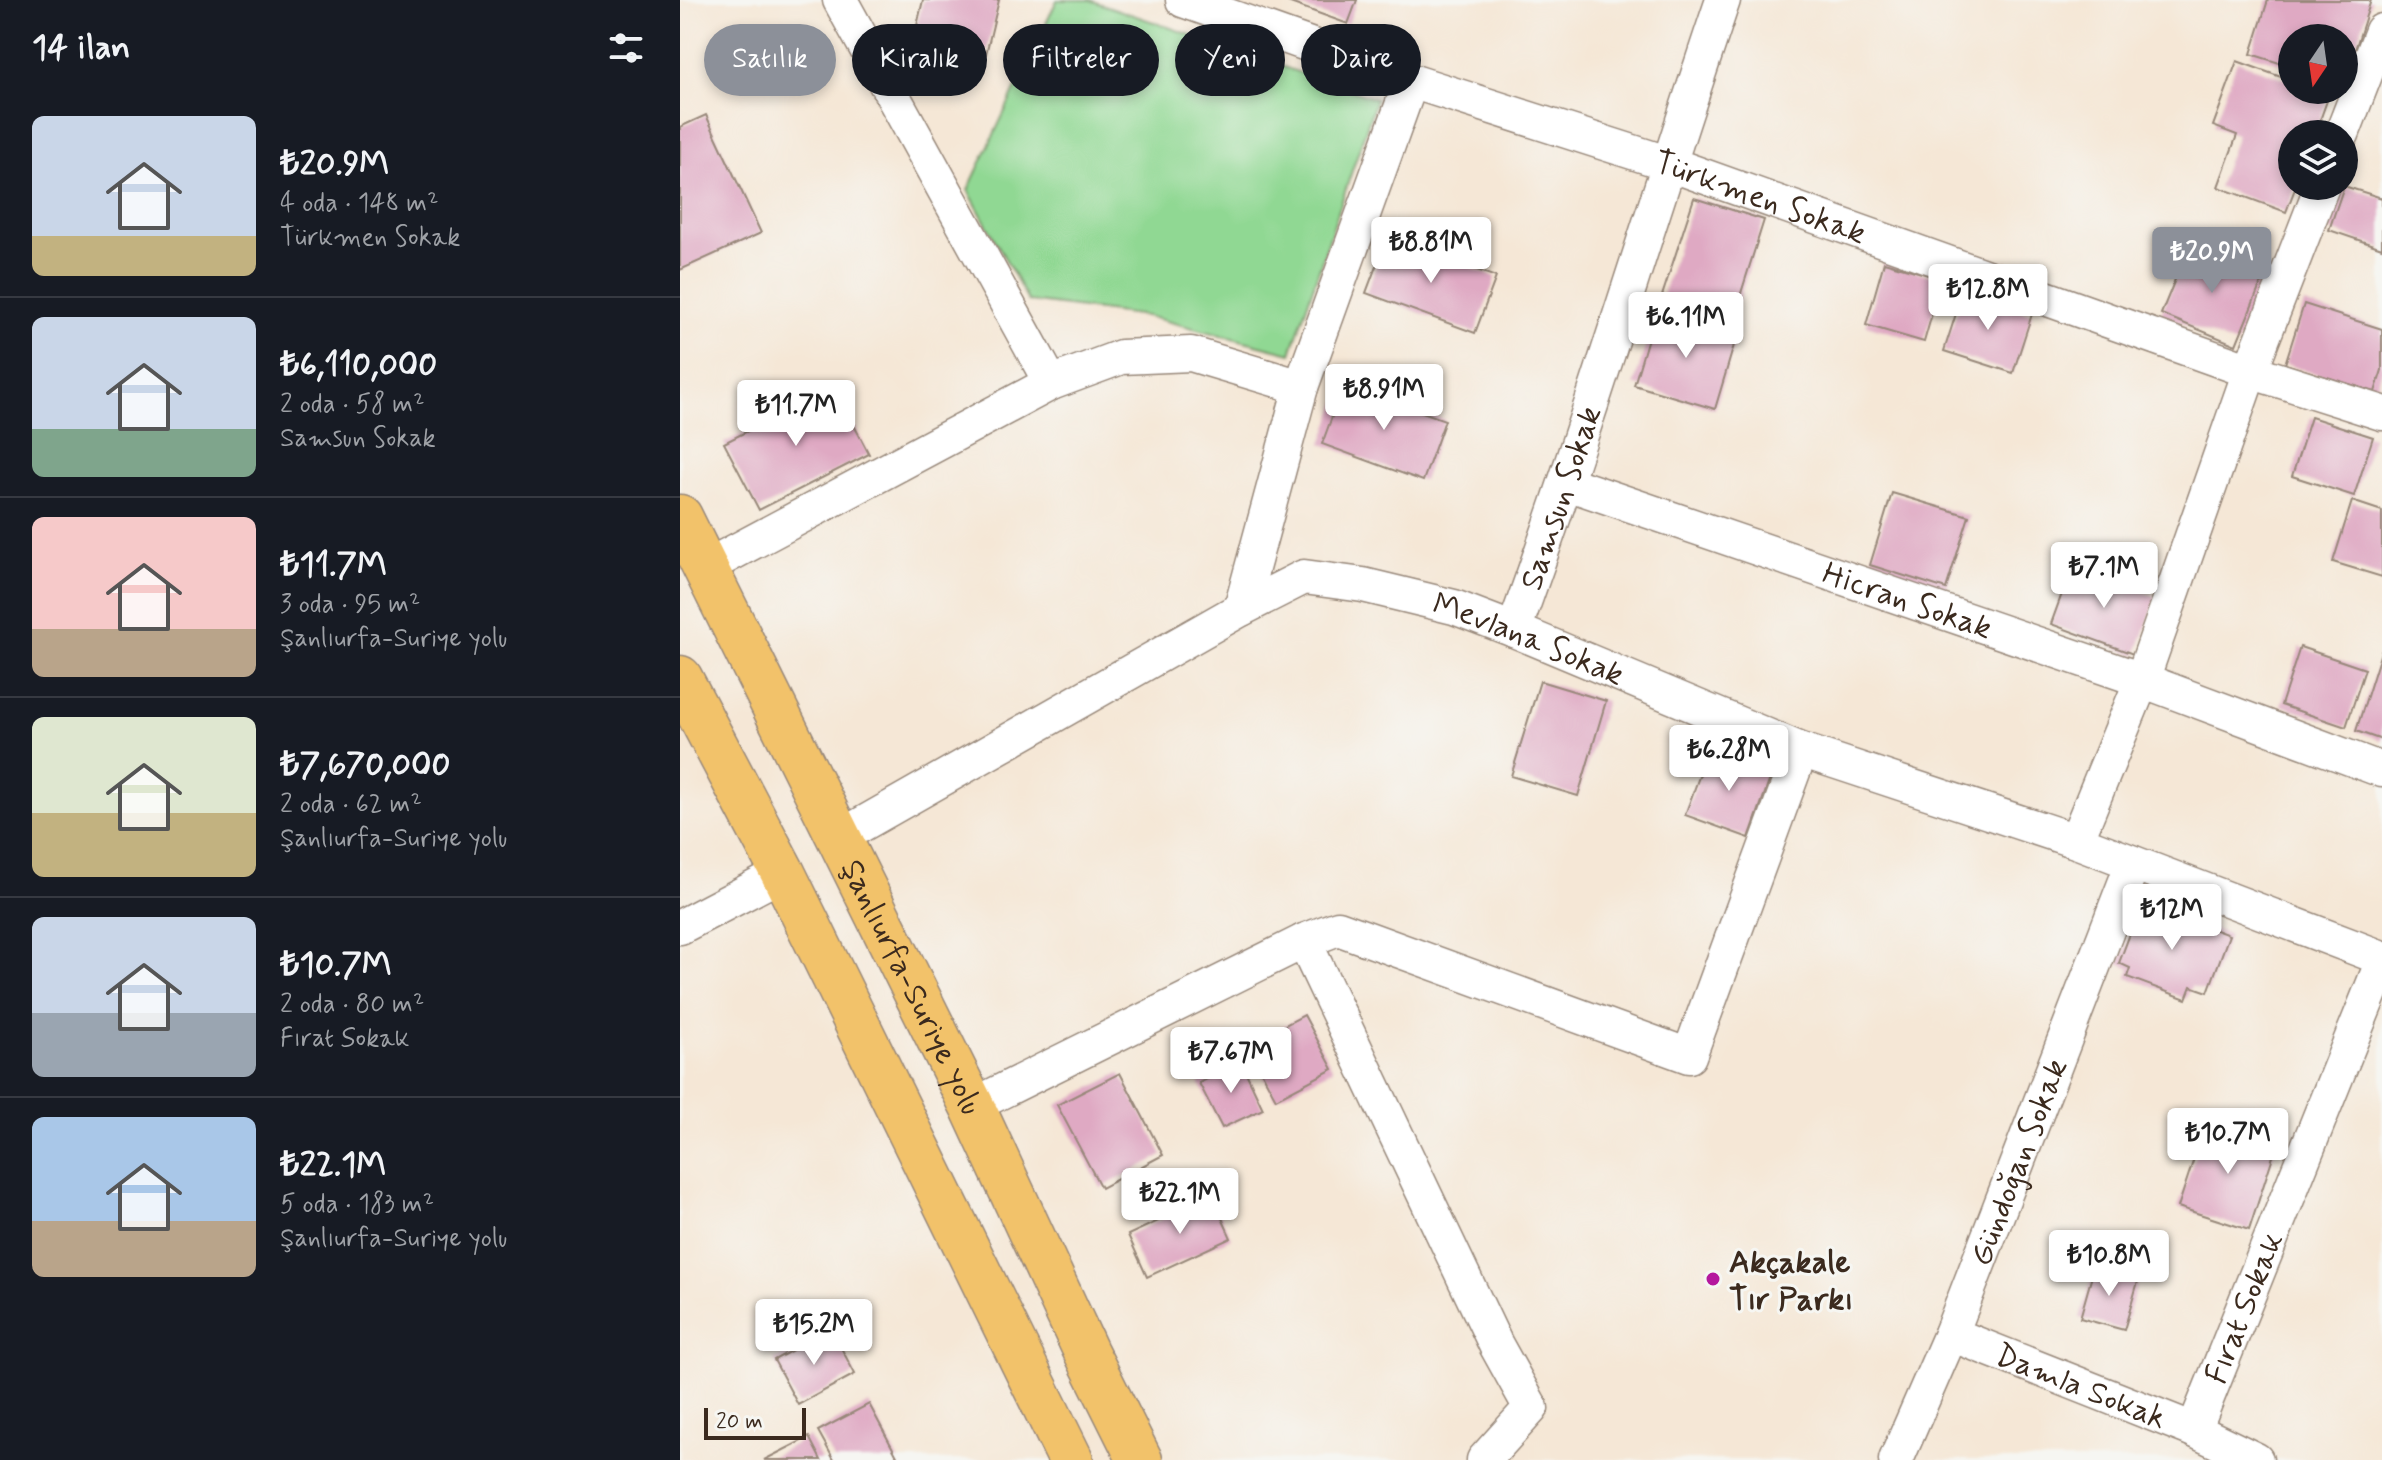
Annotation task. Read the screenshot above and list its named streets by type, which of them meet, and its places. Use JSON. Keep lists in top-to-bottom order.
{
  "streets": {
    "main road": ["Şanlıurfa-Suriye yolu"],
    "street": [
      "Türkmen Sokak",
      "Samsun Sokak",
      "Hicran Sokak",
      "Mevlana Sokak",
      "Gündoğan Sokak",
      "Fırat Sokak",
      "Damla Sokak"
    ]
  },
  "crossings": [
    ["Türkmen Sokak", "Samsun Sokak"],
    ["Samsun Sokak", "Hicran Sokak"],
    ["Samsun Sokak", "Mevlana Sokak"],
    ["Mevlana Sokak", "Şanlıurfa-Suriye yolu"],
    ["Mevlana Sokak", "Gündoğan Sokak"],
    ["Mevlana Sokak", "Fırat Sokak"],
    ["Gündoğan Sokak", "Damla Sokak"],
    ["Fırat Sokak", "Damla Sokak"]
  ],
  "places": ["Akçakale Tır Parkı"],
  "scale_bar": "20 m",
  "north": "bottom",
  "page": {
    "heading": "14 ilan",
    "chip": [
      "Satılık",
      "Kiralık",
      "Filtreler",
      "Yeni",
      "Daire"
    ],
    "list": [
      {
        "name": "₺20.9M",
        "note": "4 oda · 148 m² · Türkmen Sokak"
      },
      {
        "name": "₺6,110,000",
        "note": "2 oda · 58 m² · Samsun Sokak"
      },
      {
        "name": "₺11.7M",
        "note": "3 oda · 95 m² · Şanlıurfa-Suriye yolu"
      },
      {
        "name": "₺7,670,000",
        "note": "2 oda · 62 m² · Şanlıurfa-Suriye yolu"
      },
      {
        "name": "₺10.7M",
        "note": "2 oda · 80 m² · Fırat Sokak"
      },
      {
        "name": "₺22.1M",
        "note": "5 oda · 183 m² · Şanlıurfa-Suriye yolu"
      }
    ],
    "price": [
      "₺8.81M",
      "₺20.9M",
      "₺12.8M",
      "₺6.11M",
      "₺8.91M",
      "₺11.7M",
      "₺7.1M",
      "₺6.28M",
      "₺12M",
      "₺7.67M",
      "₺10.7M",
      "₺22.1M",
      "₺10.8M",
      "₺15.2M"
    ],
    "scale": "20 m"
  }
}
